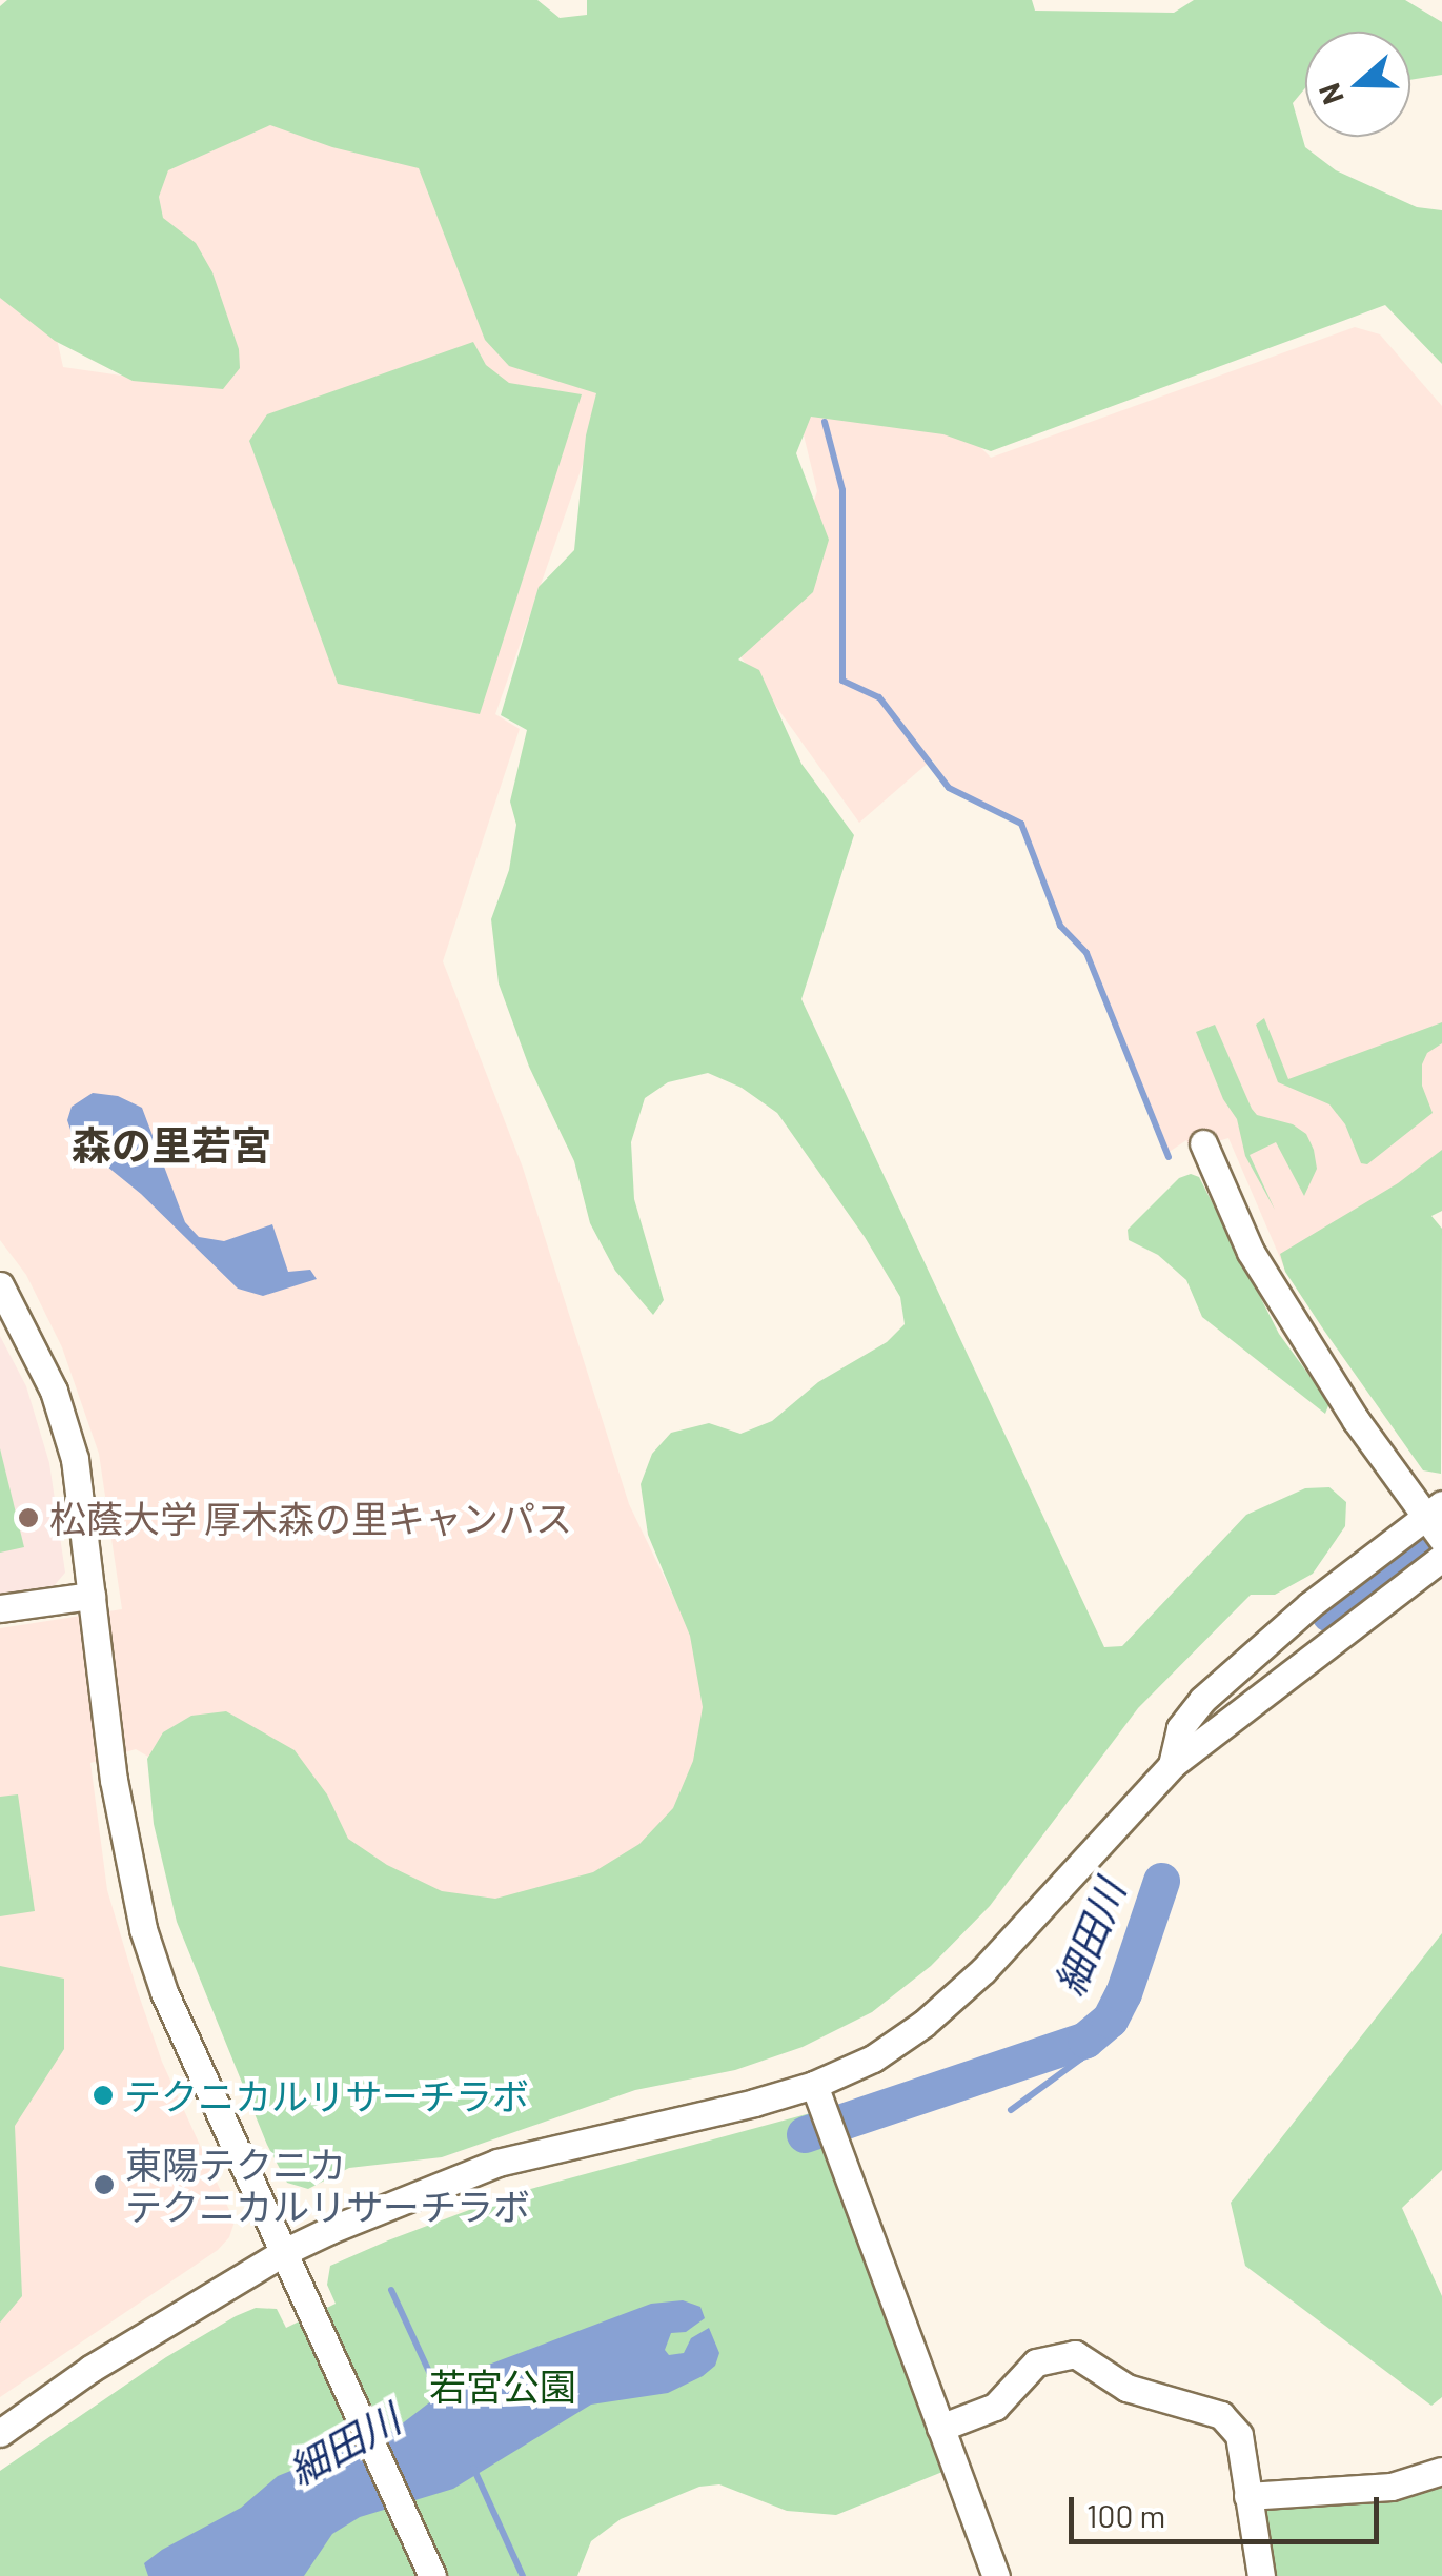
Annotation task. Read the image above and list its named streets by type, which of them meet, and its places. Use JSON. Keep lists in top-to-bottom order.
{
  "districts": ["森の里若宮"],
  "water": ["細田川"],
  "parks": ["若宮公園"],
  "places": ["松蔭大学 厚木森の里キャンパス", "テクニカルリサーチラボ", "東陽テクニカ テクニカルリサーチラボ"],
  "scale_bar": "100 m",
  "north": "left"
}
